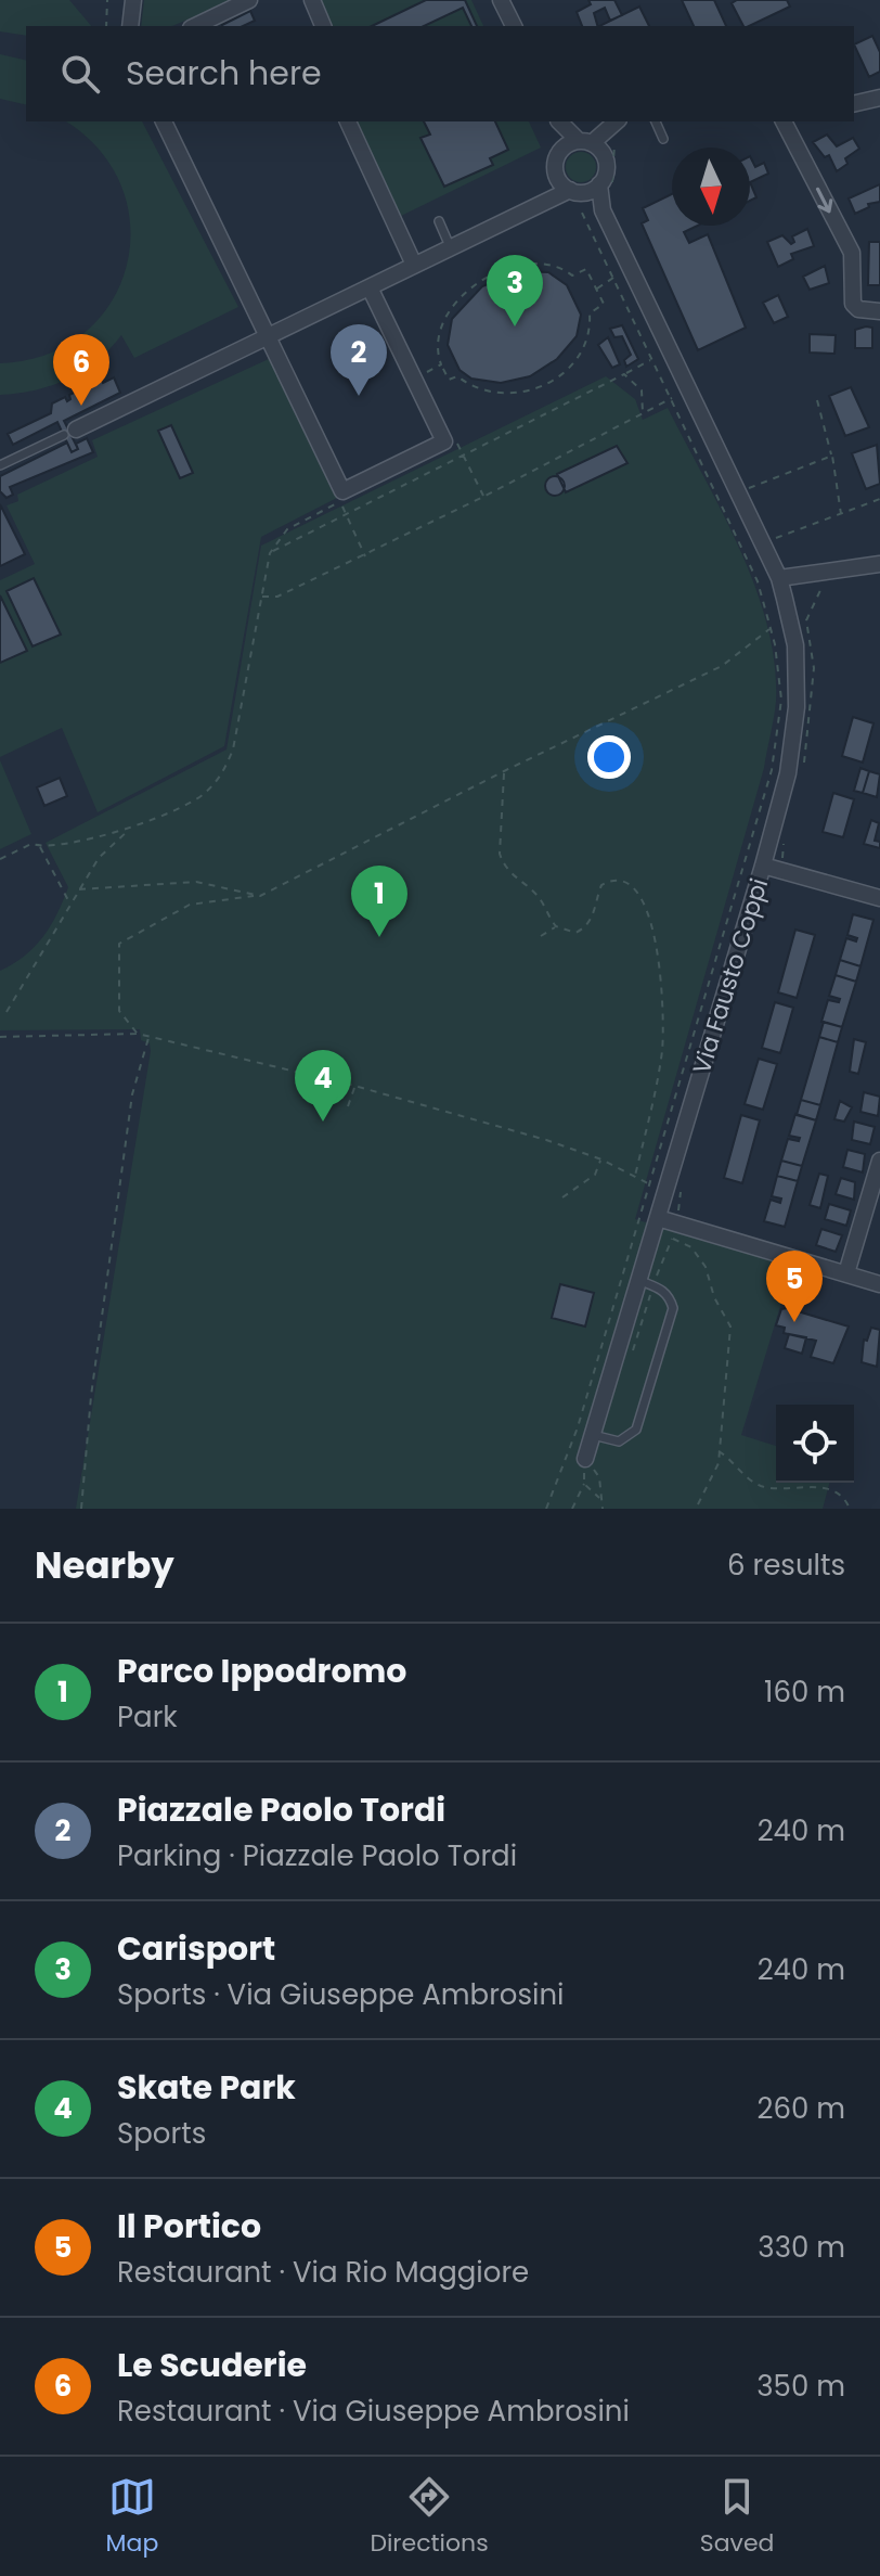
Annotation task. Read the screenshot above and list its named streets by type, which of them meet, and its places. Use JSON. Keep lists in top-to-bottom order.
{
  "streets": {
    "street": ["Via Fausto Coppi"]
  },
  "north": "bottom",
  "page": {
    "search": "Search here",
    "pins": [
      "3",
      "2",
      "6",
      "1",
      "4",
      "5"
    ],
    "heading": ["Nearby", "6 results"],
    "list": [
      {
        "mark": "1",
        "name": "Parco Ippodromo",
        "note": "Park",
        "value": "160 m"
      },
      {
        "mark": "2",
        "name": "Piazzale Paolo Tordi",
        "note": "Parking · Piazzale Paolo Tordi",
        "value": "240 m"
      },
      {
        "mark": "3",
        "name": "Carisport",
        "note": "Sports · Via Giuseppe Ambrosini",
        "value": "240 m"
      },
      {
        "mark": "4",
        "name": "Skate Park",
        "note": "Sports",
        "value": "260 m"
      },
      {
        "mark": "5",
        "name": "Il Portico",
        "note": "Restaurant · Via Rio Maggiore",
        "value": "330 m"
      },
      {
        "mark": "6",
        "name": "Le Scuderie",
        "note": "Restaurant · Via Giuseppe Ambrosini",
        "value": "350 m"
      }
    ],
    "nav": ["Map", "Directions", "Saved"]
  }
}
